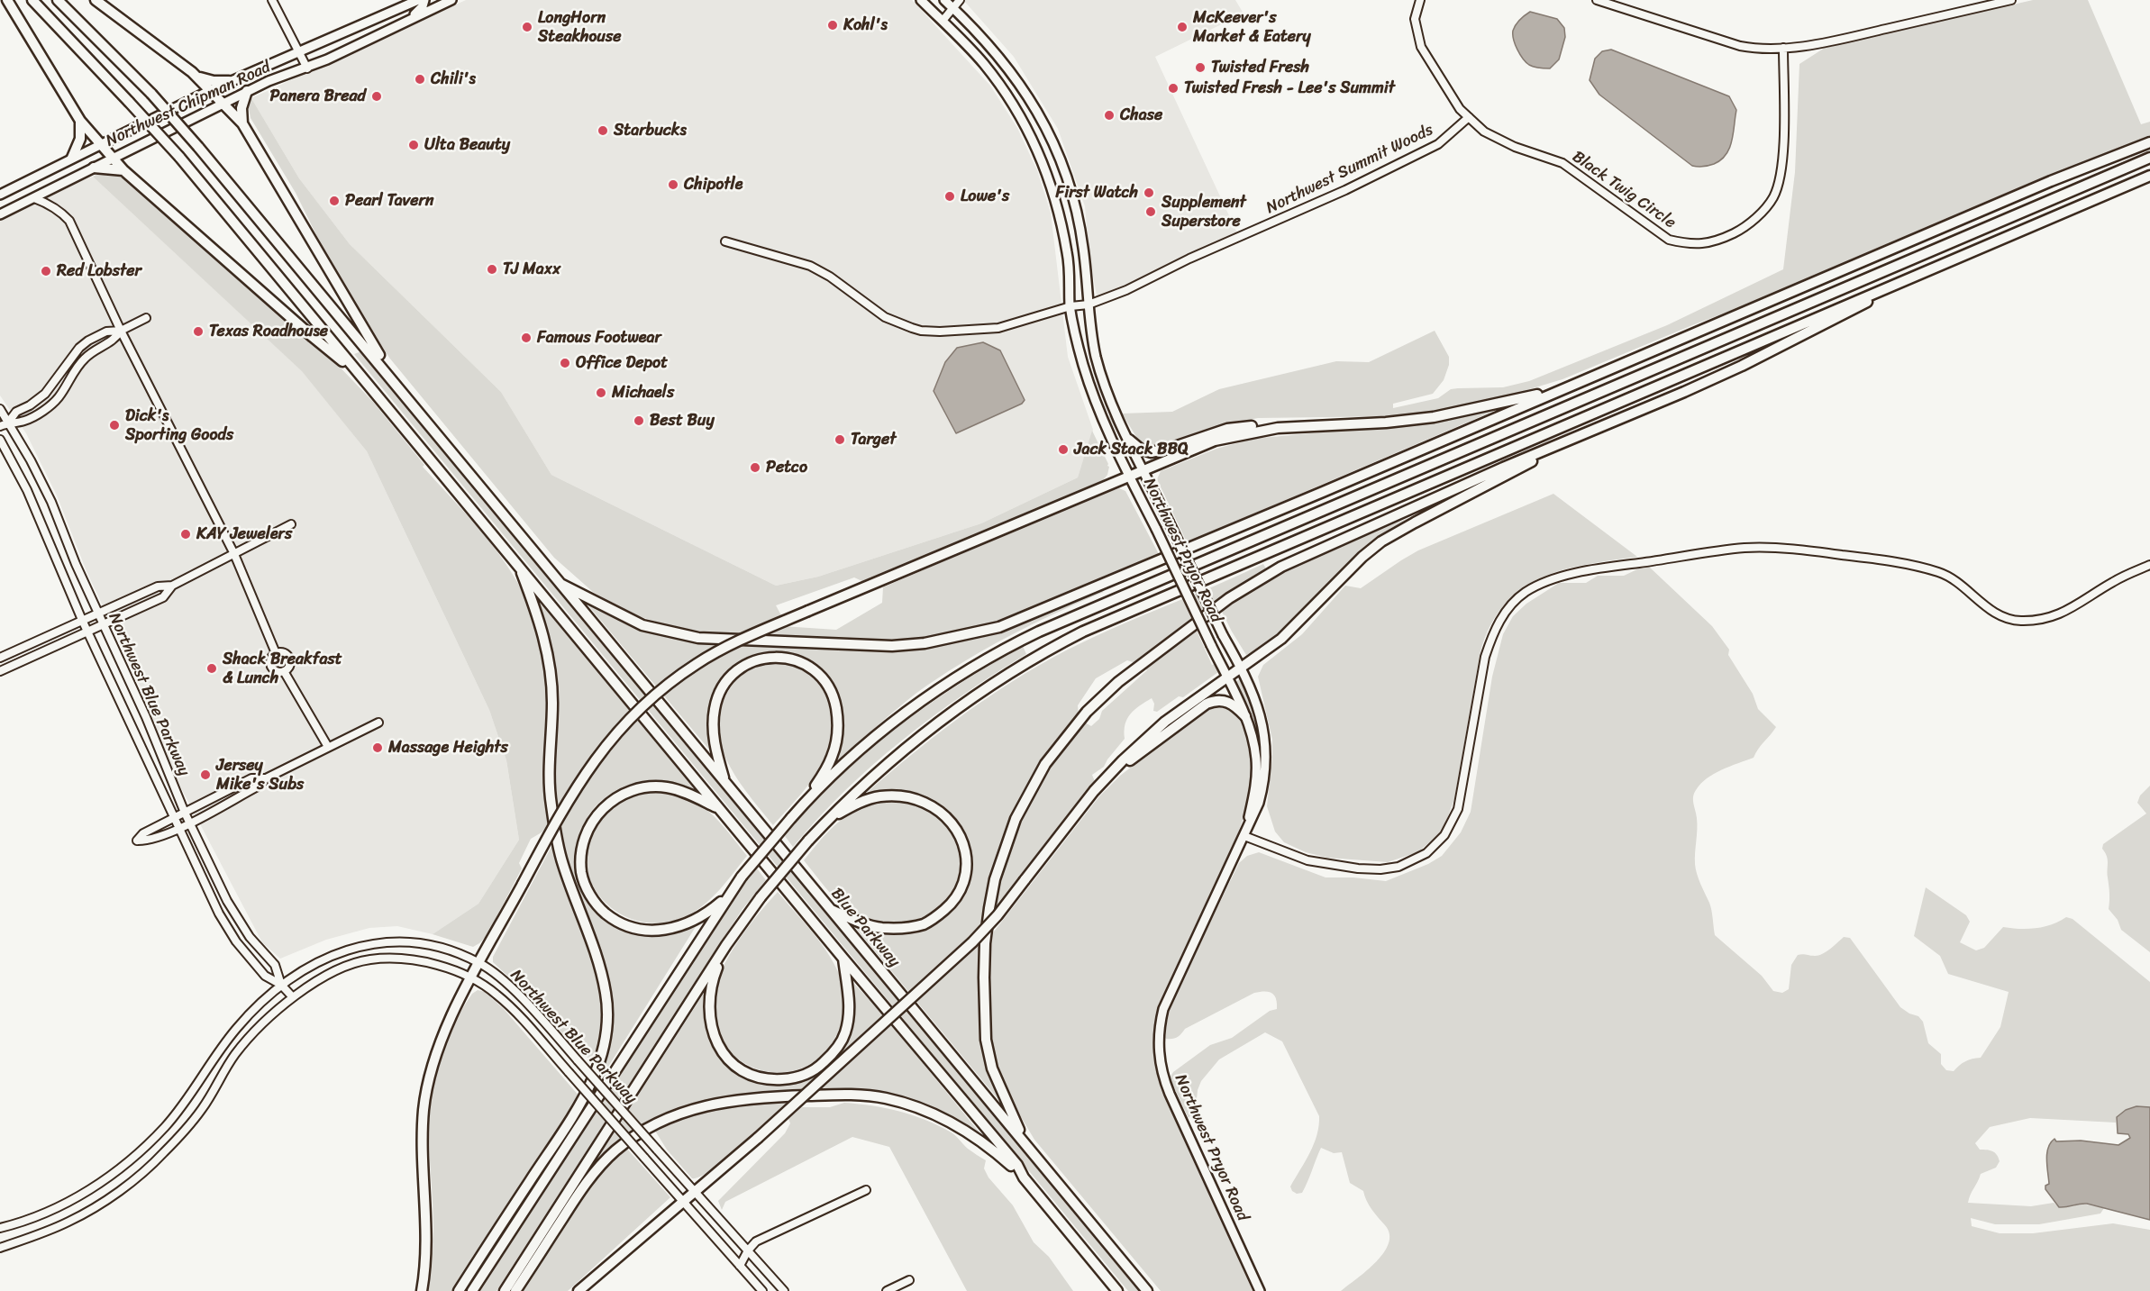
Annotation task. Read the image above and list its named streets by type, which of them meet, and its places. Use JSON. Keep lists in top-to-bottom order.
{
  "streets": {
    "highway": ["Blue Parkway"],
    "main road": ["Northwest Chipman Road", "Northwest Pryor Road"],
    "street": ["Northwest Summit Woods", "Black Twig Circle", "Northwest Blue Parkway"]
  },
  "crossings": [
    ["Northwest Summit Woods", "Black Twig Circle"],
    ["Northwest Summit Woods", "Northwest Pryor Road"]
  ],
  "places": [
    "Kohl's",
    "LongHorn Steakhouse",
    "McKeever's Market & Eatery",
    "Twisted Fresh",
    "Chili's",
    "Twisted Fresh - Lee's Summit",
    "Panera Bread",
    "Chase",
    "Starbucks",
    "Ulta Beauty",
    "Chipotle",
    "First Watch",
    "Lowe's",
    "Pearl Tavern",
    "Supplement Superstore",
    "TJ Maxx",
    "Red Lobster",
    "Texas Roadhouse",
    "Famous Footwear",
    "Office Depot",
    "Michaels",
    "Best Buy",
    "Dick's Sporting Goods",
    "Target",
    "Jack Stack BBQ",
    "Petco",
    "KAY Jewelers",
    "Shack Breakfast & Lunch",
    "Massage Heights",
    "Jersey Mike's Subs"
  ]
}
